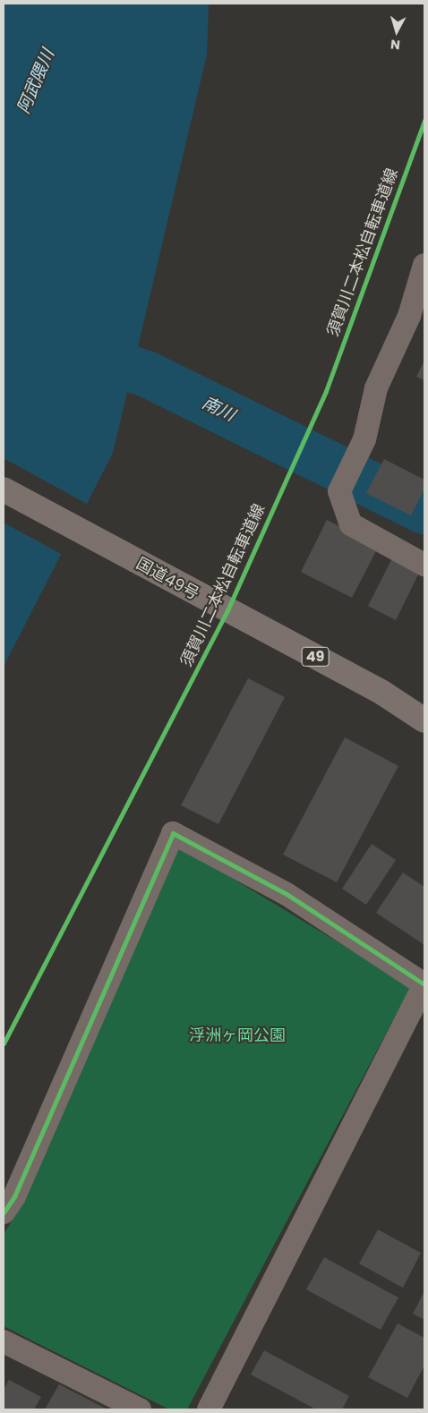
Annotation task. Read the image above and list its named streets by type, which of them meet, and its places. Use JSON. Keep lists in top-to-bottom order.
{
  "streets": {
    "highway": ["国道49号", "49"],
    "cycle path": ["須賀川二本松自転車道線"]
  },
  "water": ["阿武隈川", "南川"],
  "parks": ["浮洲ヶ岡公園"],
  "north": "bottom"
}
